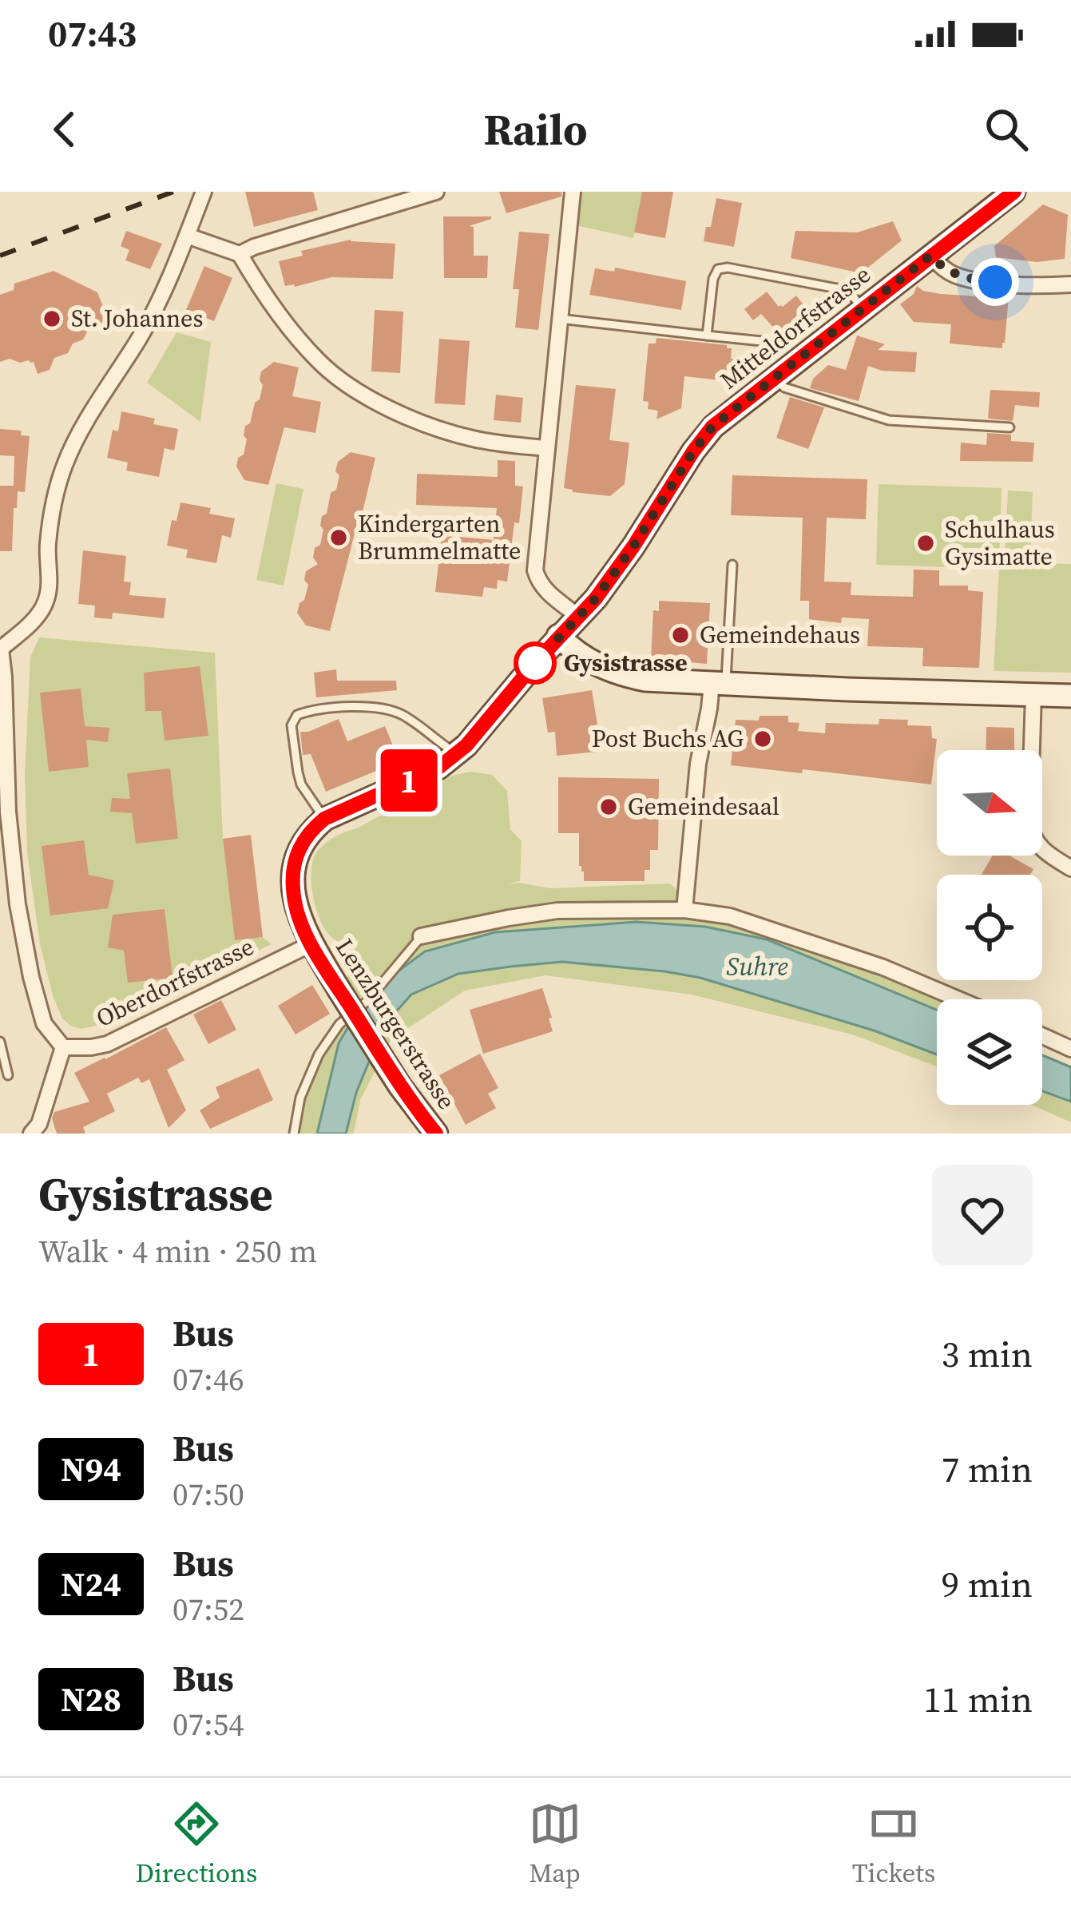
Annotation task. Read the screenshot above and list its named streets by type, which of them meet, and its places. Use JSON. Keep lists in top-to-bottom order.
{
  "streets": {
    "main road": ["Mitteldorfstrasse", "Lenzburgerstrasse"],
    "street": ["Oberdorfstrasse"]
  },
  "crossings": [
    ["Mitteldorfstrasse", "Oberdorfstrasse"],
    ["Mitteldorfstrasse", "Lenzburgerstrasse"],
    ["Oberdorfstrasse", "Lenzburgerstrasse"]
  ],
  "water": ["Suhre"],
  "places": [
    "St. Johannes",
    "Kindergarten Brummelmatte",
    "Schulhaus Gysimatte",
    "Gemeindehaus",
    "Gysistrasse",
    "Post Buchs AG",
    "Gemeindesaal"
  ],
  "lines": ["bus line 1"],
  "north": "right",
  "page": {
    "status": "07:43",
    "header": "Railo",
    "on_map": "1",
    "heading": ["Gysistrasse", "Walk · 4 min · 250 m"],
    "list": [
      {
        "mark": "1",
        "name": "Bus",
        "note": "07:46",
        "value": "3 min"
      },
      {
        "mark": "N94",
        "name": "Bus",
        "note": "07:50",
        "value": "7 min"
      },
      {
        "mark": "N24",
        "name": "Bus",
        "note": "07:52",
        "value": "9 min"
      },
      {
        "mark": "N28",
        "name": "Bus",
        "note": "07:54",
        "value": "11 min"
      }
    ],
    "tabs": ["Directions", "Map", "Tickets"]
  }
}
